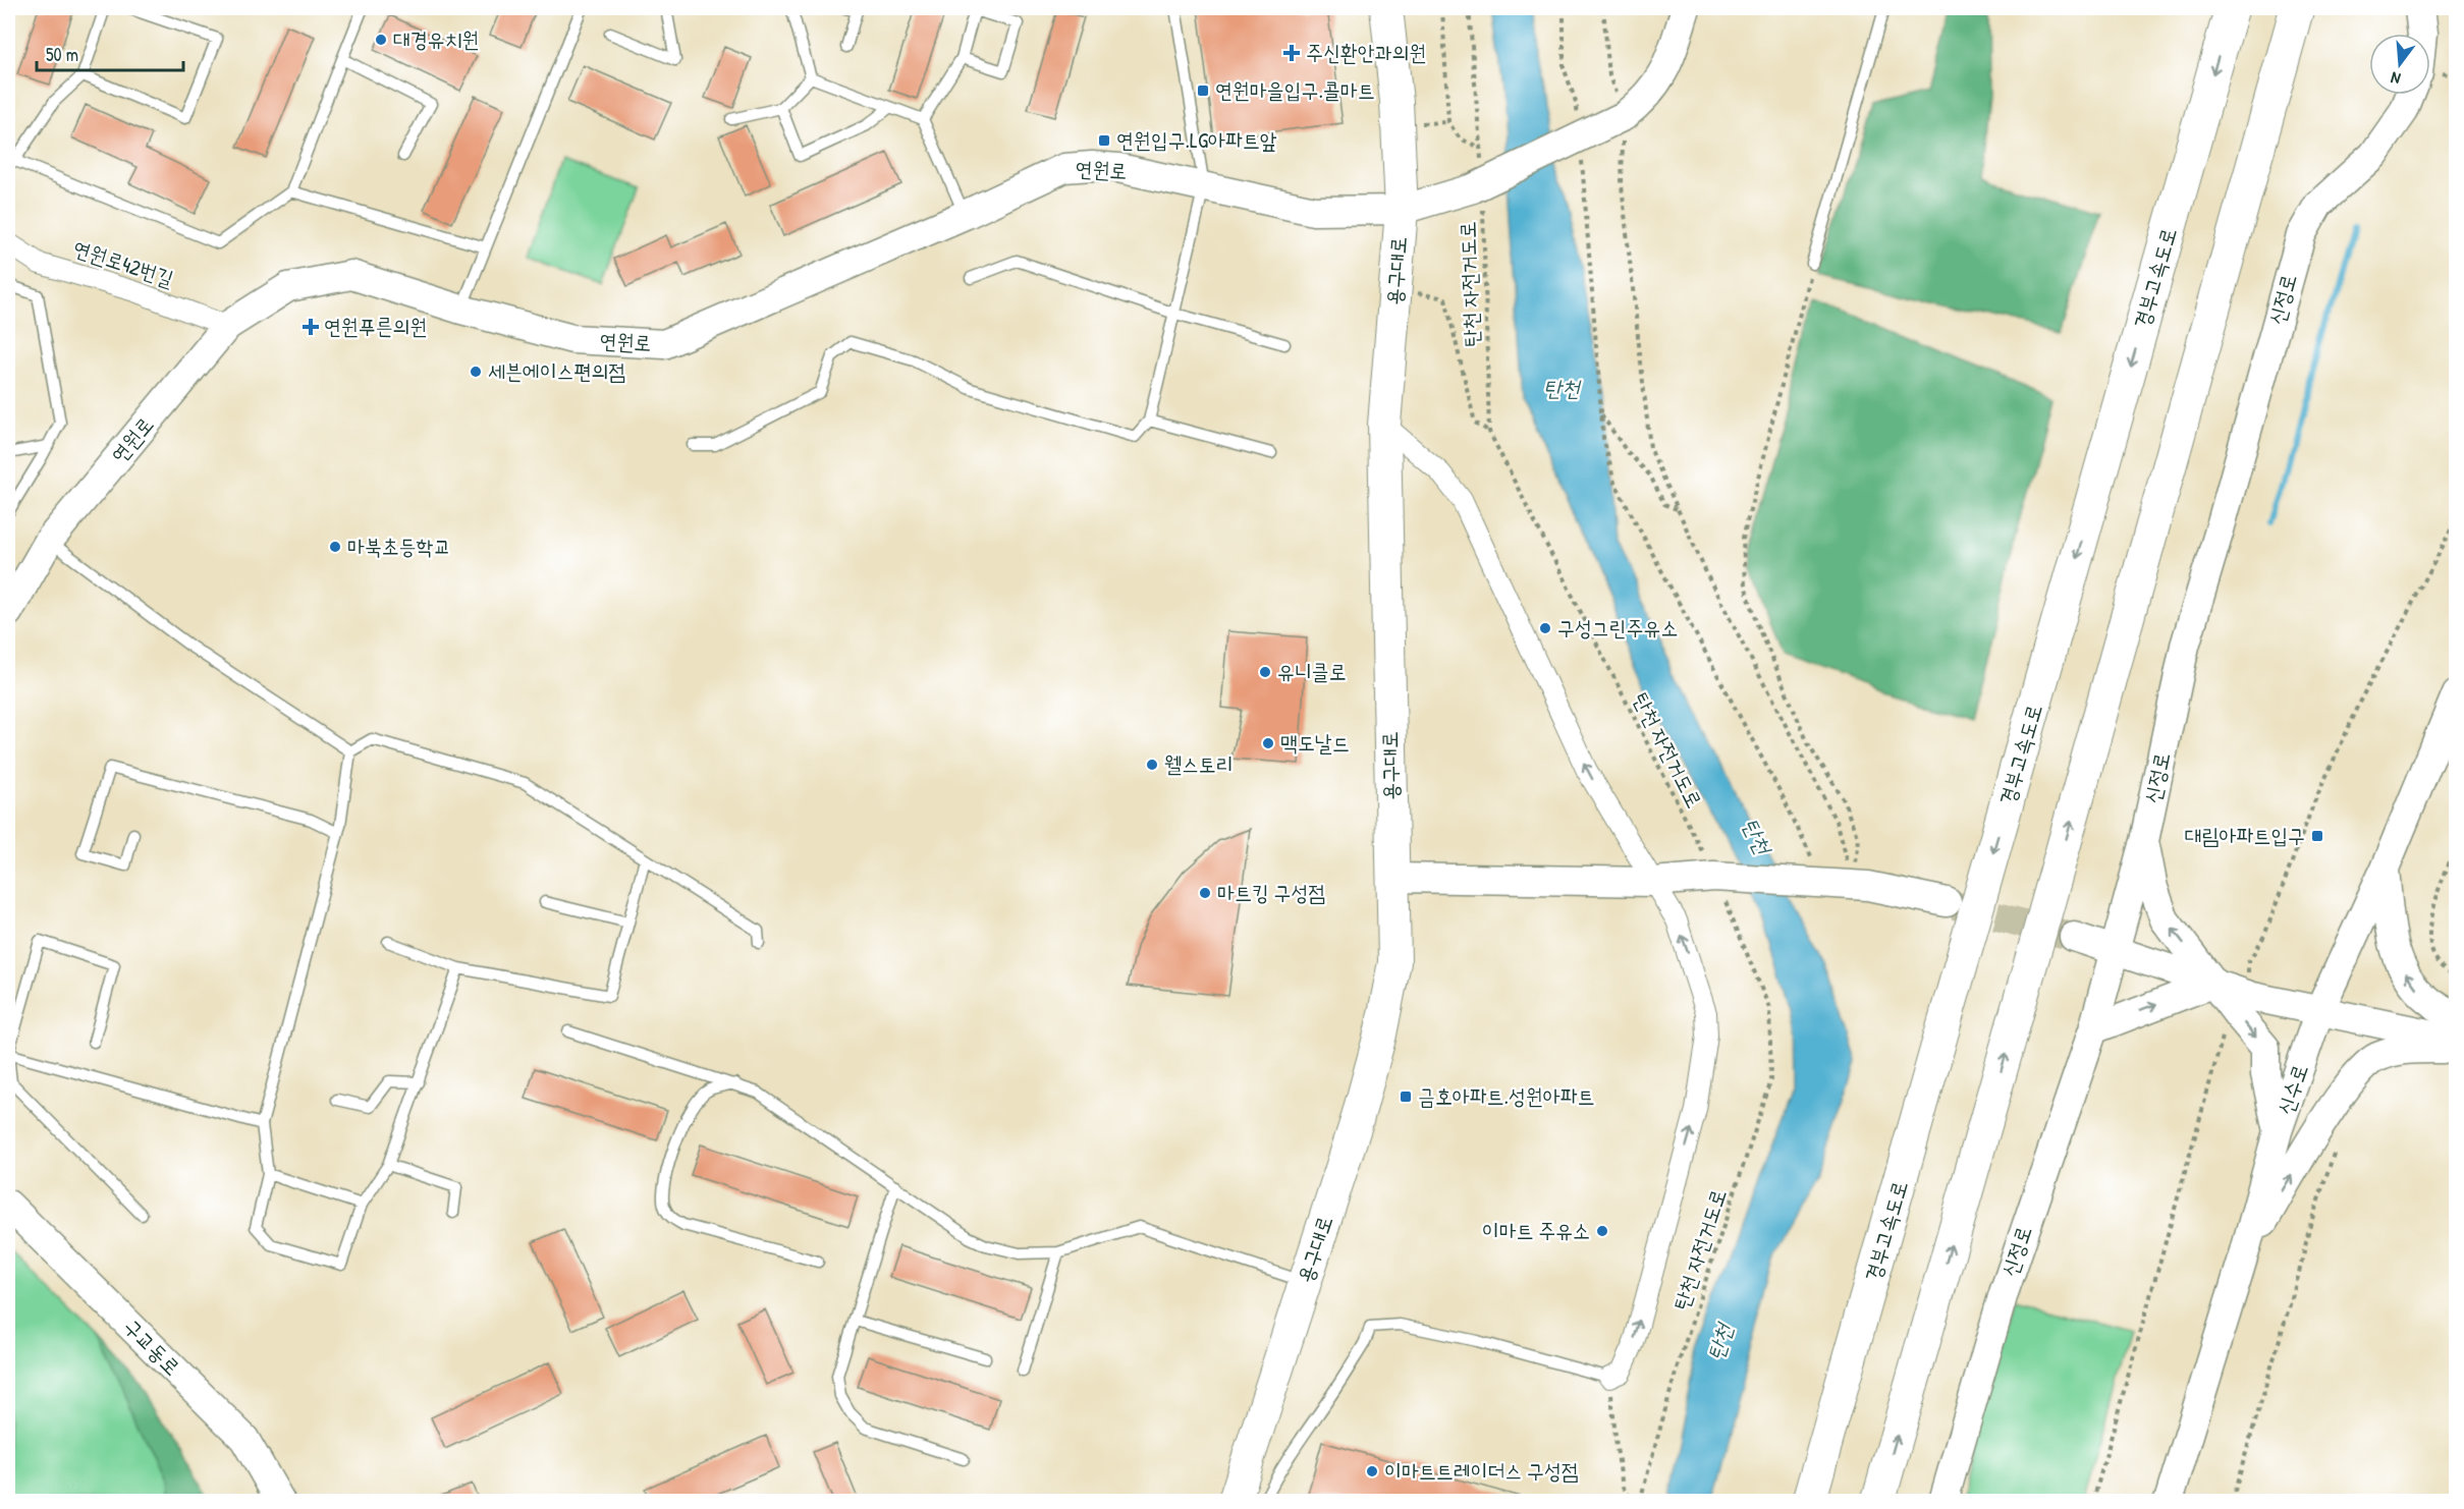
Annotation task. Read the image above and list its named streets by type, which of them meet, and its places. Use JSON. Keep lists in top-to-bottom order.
{
  "streets": {
    "highway": ["경부고속도로"],
    "main road": ["용구대로"],
    "street": [
      "연원로",
      "연원로42번길",
      "신정로",
      "신수로",
      "구교동로"
    ],
    "path": ["탄천 자전거도로"]
  },
  "crossings": [
    ["연원로", "연원로42번길"],
    ["연원로", "용구대로"],
    ["연원로", "탄천 자전거도로"]
  ],
  "water": ["탄천"],
  "places": {
    "other": [
      "대경유치원",
      "세븐에이스편의점",
      "마북초등학교",
      "구성그린주유소",
      "유니클로",
      "맥도날드",
      "웰스토리",
      "마트킹 구성점",
      "이마트 주유소",
      "이마트트레이더스 구성점"
    ],
    "health": ["주신환안과의원", "연원푸른의원"],
    "transit": [
      "연원마을입구.콜마트",
      "연원입구.LG아파트앞",
      "대림아파트입구",
      "금호아파트.성원아파트"
    ]
  },
  "scale_bar": "50 m",
  "north": "bottom"
}
